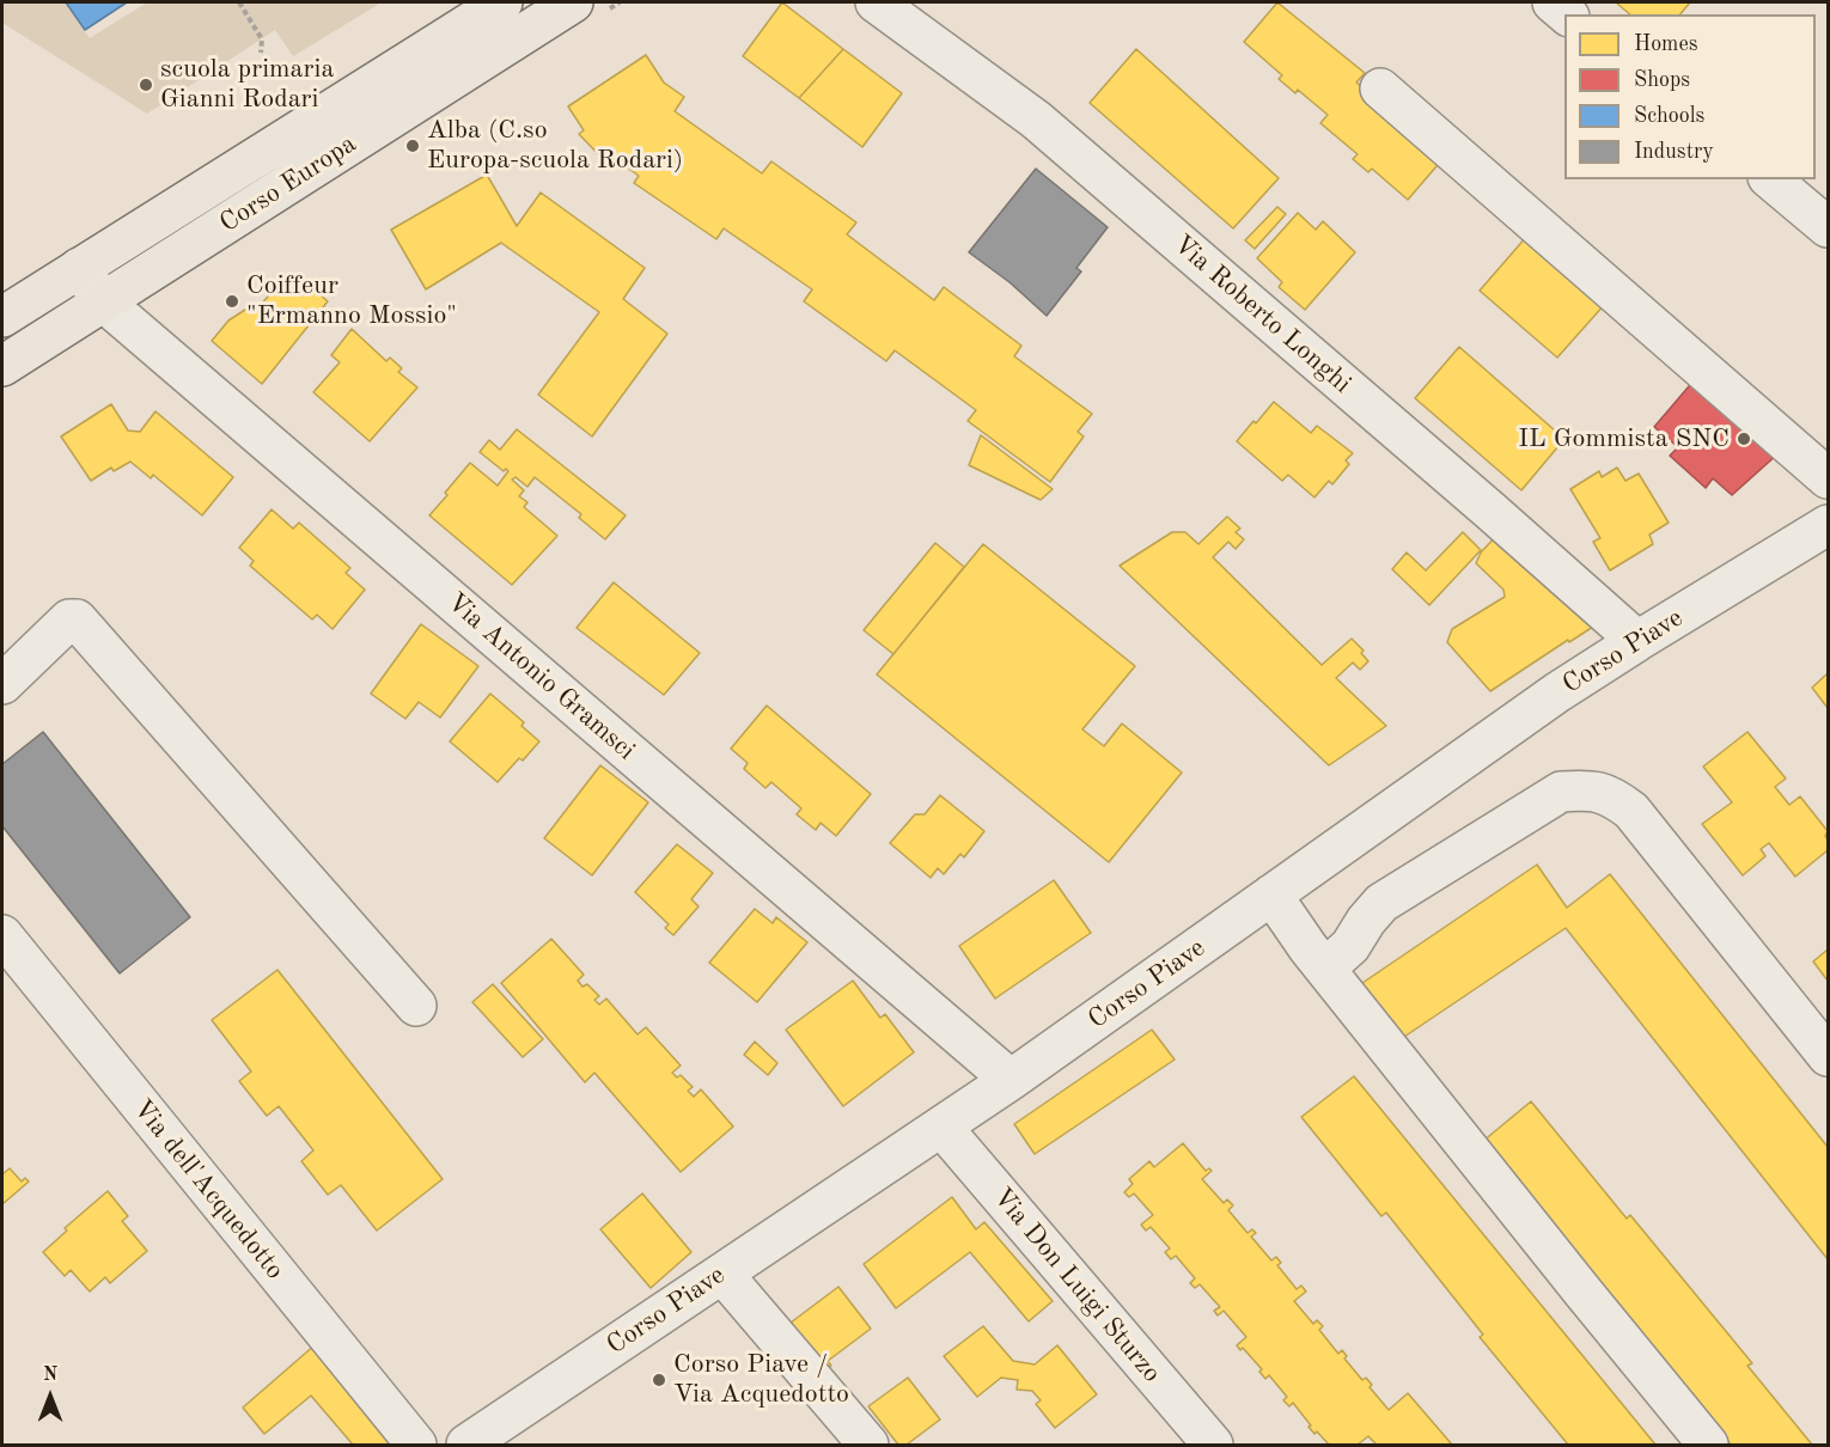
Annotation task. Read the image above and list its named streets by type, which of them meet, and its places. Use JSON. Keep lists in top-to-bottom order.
{
  "streets": {
    "main road": ["Corso Europa"],
    "street": [
      "Via Roberto Longhi",
      "Corso Piave",
      "Via Antonio Gramsci",
      "Via dell'Acquedotto",
      "Via Don Luigi Sturzo"
    ]
  },
  "crossings": [
    ["Corso Europa", "Via Antonio Gramsci"],
    ["Via Roberto Longhi", "Corso Piave"],
    ["Corso Piave", "Via Antonio Gramsci"],
    ["Corso Piave", "Via Don Luigi Sturzo"]
  ],
  "places": [
    "scuola primaria Gianni Rodari",
    "Alba (C.so Europa-scuola Rodari)",
    "Coiffeur \"Ermanno Mossio\"",
    "IL Gommista SNC",
    "Corso Piave / Via Acquedotto"
  ],
  "legend": [
    "Homes",
    "Shops",
    "Schools",
    "Industry"
  ],
  "north": "top"
}
